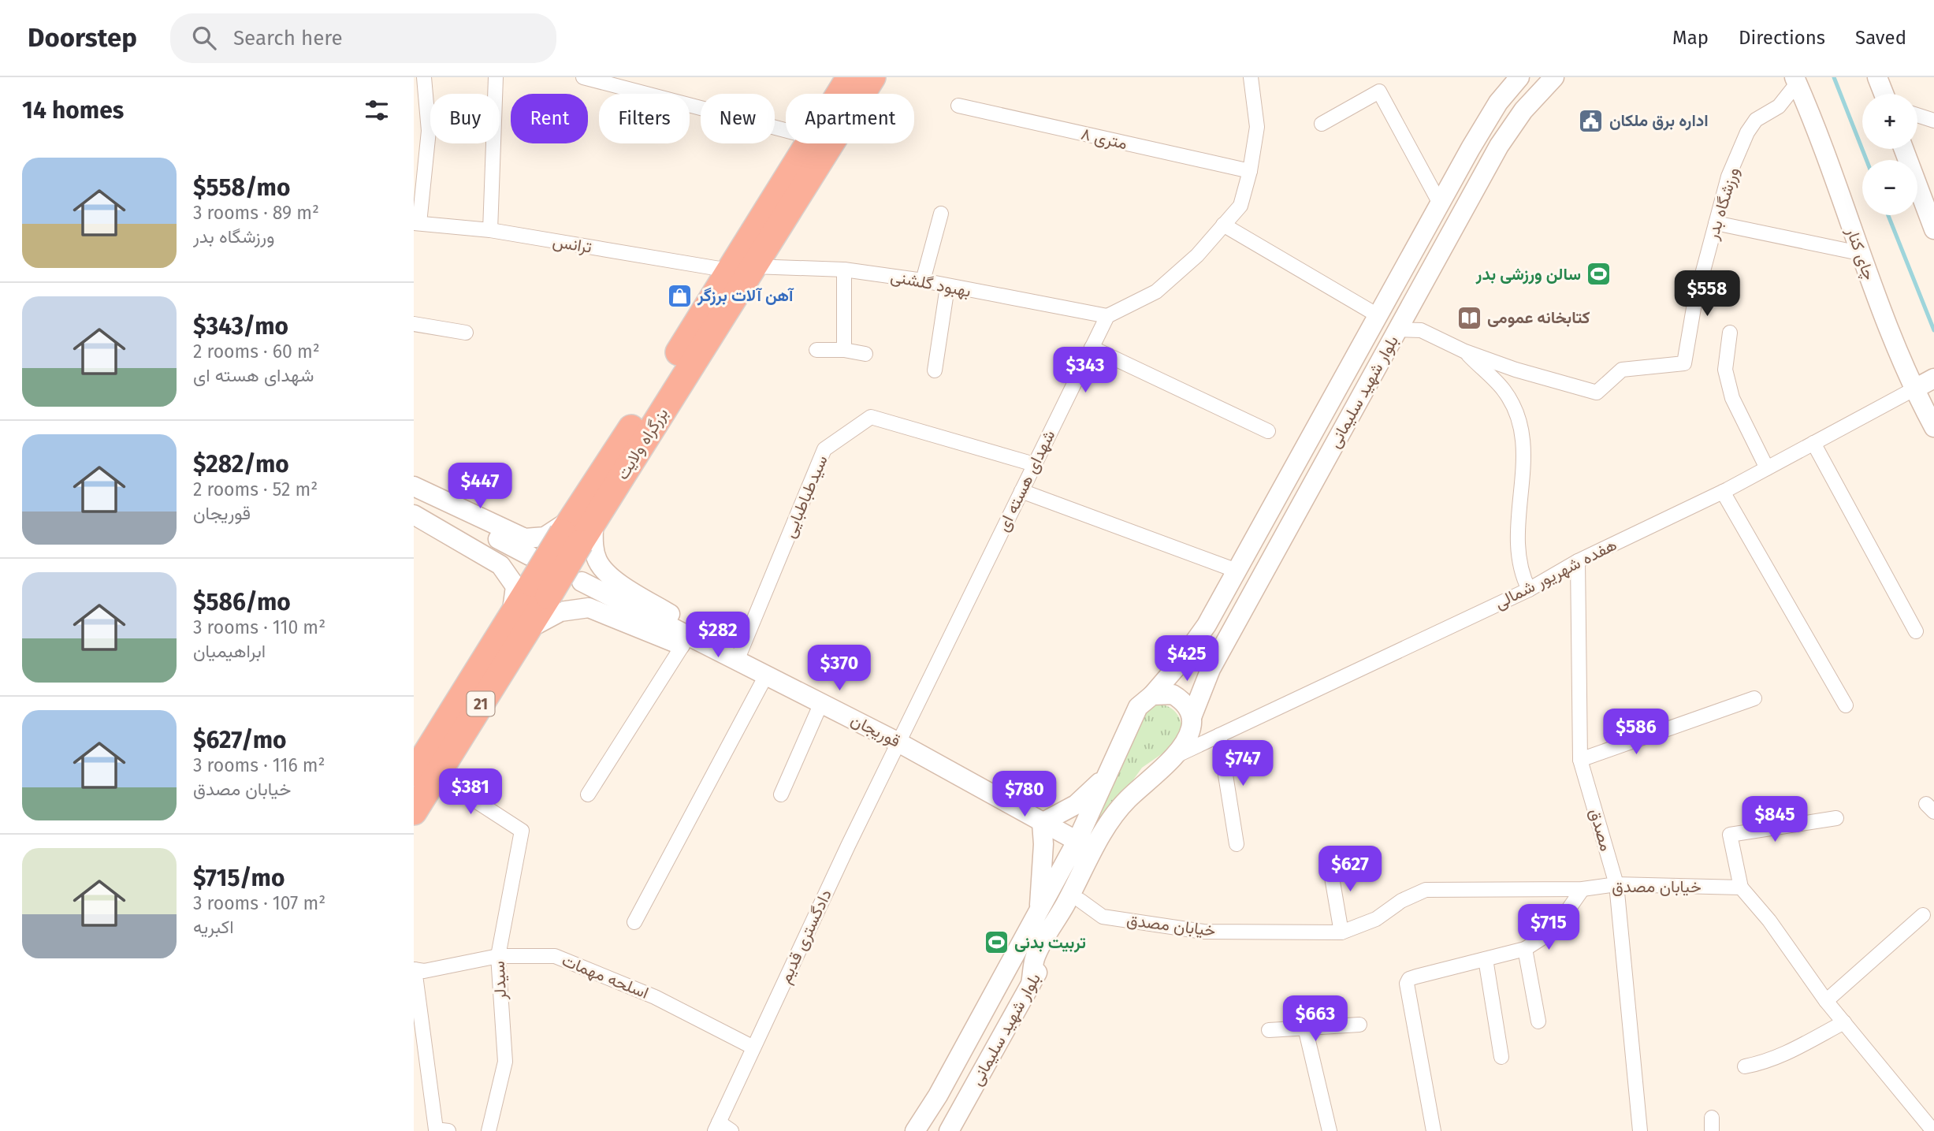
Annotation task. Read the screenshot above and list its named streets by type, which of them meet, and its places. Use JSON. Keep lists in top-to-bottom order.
{
  "streets": {
    "highway": ["بزرگراه ولایت", "21"],
    "main road": ["چای کنار", "بلوار شهید سلیمانی", "قوریجان"],
    "street": [
      "۸ متری",
      "ورزشگاه بدر",
      "ترانس",
      "بهبود گلشنی",
      "شهدای هسته ای",
      "سیدطباطبایی",
      "هفده شهریور شمالی",
      "مصدق",
      "خیابان مصدق",
      "دادگستری قدیم",
      "اسلحه مهمات",
      "سیدلر"
    ]
  },
  "crossings": [
    ["ورزشگاه بدر", "چای کنار"],
    ["ترانس", "بهبود گلشنی"],
    ["ترانس", "بزرگراه ولایت"],
    ["چای کنار", "هفده شهریور شمالی"],
    ["بهبود گلشنی", "بزرگراه ولایت"],
    ["بهبود گلشنی", "شهدای هسته ای"],
    ["بلوار شهید سلیمانی", "هفده شهریور شمالی"],
    ["بلوار شهید سلیمانی", "قوریجان"],
    ["بلوار شهید سلیمانی", "خیابان مصدق"],
    ["بزرگراه ولایت", "سیدلر"],
    ["شهدای هسته ای", "سیدطباطبایی"],
    ["شهدای هسته ای", "قوریجان"],
    ["شهدای هسته ای", "دادگستری قدیم"],
    ["سیدطباطبایی", "قوریجان"],
    ["هفده شهریور شمالی", "مصدق"],
    ["قوریجان", "دادگستری قدیم"],
    ["مصدق", "خیابان مصدق"],
    ["دادگستری قدیم", "اسلحه مهمات"],
    ["اسلحه مهمات", "سیدلر"]
  ],
  "places": {
    "public building": ["اداره برق ملکان"],
    "sports": ["سالن ورزشی بدر", "تربیت بدنی"],
    "shop": ["آهن آلات برزگر"],
    "library": ["کتابخانه عمومی"]
  },
  "page": {
    "header": "Doorstep",
    "search": "Search here",
    "nav": ["Map", "Directions", "Saved"],
    "heading": "14 homes",
    "map_buttons": ["+", "−"],
    "chip": [
      "Buy",
      "Rent",
      "Filters",
      "New",
      "Apartment"
    ],
    "list": [
      {
        "name": "$558/mo",
        "note": "3 rooms · 89 m² · ورزشگاه بدر"
      },
      {
        "name": "$343/mo",
        "note": "2 rooms · 60 m² · شهدای هسته ای"
      },
      {
        "name": "$282/mo",
        "note": "2 rooms · 52 m² · قوریجان"
      },
      {
        "name": "$586/mo",
        "note": "3 rooms · 110 m² · ابراهیمیان"
      },
      {
        "name": "$627/mo",
        "note": "3 rooms · 116 m² · خیابان مصدق"
      },
      {
        "name": "$715/mo",
        "note": "3 rooms · 107 m² · اکبریه"
      }
    ],
    "price": [
      "$558",
      "$343",
      "$447",
      "$282",
      "$425",
      "$370",
      "$586",
      "$747",
      "$381",
      "$780",
      "$845",
      "$627",
      "$715",
      "$663"
    ]
  }
}
